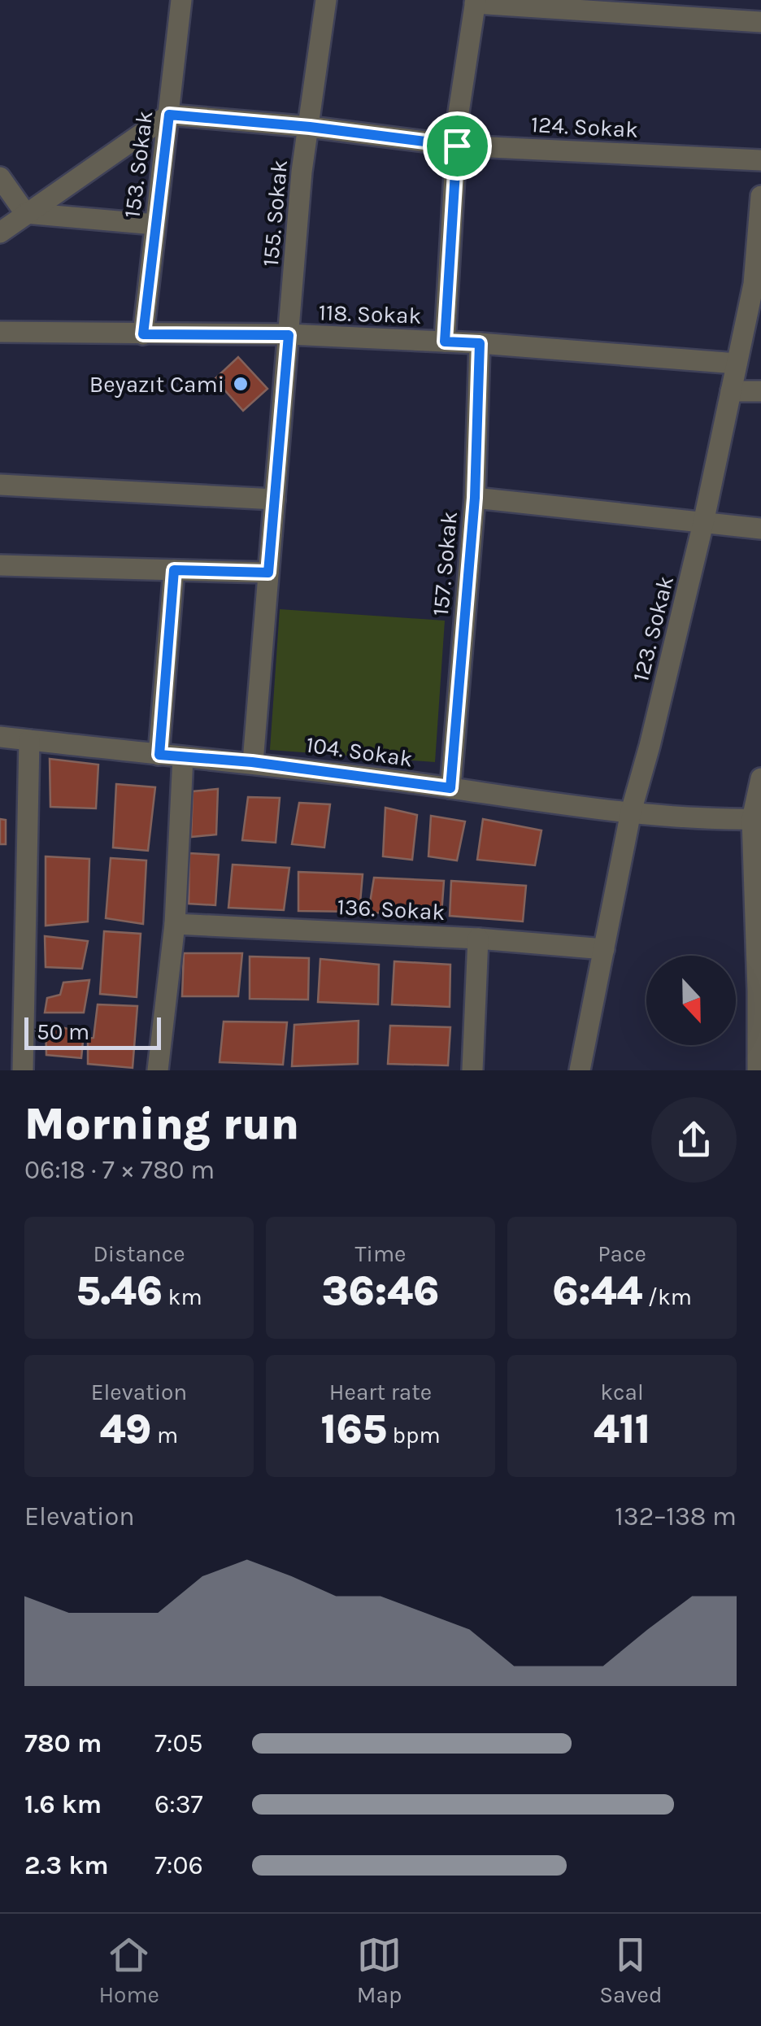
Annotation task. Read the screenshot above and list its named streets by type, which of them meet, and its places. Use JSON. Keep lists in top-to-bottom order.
{
  "streets": {
    "street": [
      "124. Sokak",
      "153. Sokak",
      "155. Sokak",
      "118. Sokak",
      "157. Sokak",
      "123. Sokak",
      "104. Sokak",
      "136. Sokak"
    ]
  },
  "crossings": [
    ["124. Sokak", "153. Sokak"],
    ["124. Sokak", "155. Sokak"],
    ["153. Sokak", "118. Sokak"],
    ["155. Sokak", "118. Sokak"],
    ["155. Sokak", "104. Sokak"],
    ["118. Sokak", "157. Sokak"],
    ["118. Sokak", "123. Sokak"],
    ["157. Sokak", "104. Sokak"],
    ["123. Sokak", "104. Sokak"],
    ["123. Sokak", "136. Sokak"]
  ],
  "places": ["Beyazıt Cami"],
  "scale_bar": "50 m",
  "north": "bottom",
  "page": {
    "scale": "50 m",
    "heading": ["Morning run", "06:18 · 7 × 780 m"],
    "stats": [
      ["Distance", "5.46 km"],
      ["Time", "36:46"],
      ["Pace", "6:44 /km"],
      ["Elevation", "49 m"],
      ["Heart rate", "165 bpm"],
      ["kcal", "411"]
    ],
    "chart": ["Elevation", "132–138 m"],
    "list": [
      {
        "name": "780 m",
        "note": "7:05"
      },
      {
        "name": "1.6 km",
        "note": "6:37"
      },
      {
        "name": "2.3 km",
        "note": "7:06"
      }
    ],
    "tabs": ["Home", "Map", "Saved"]
  }
}
